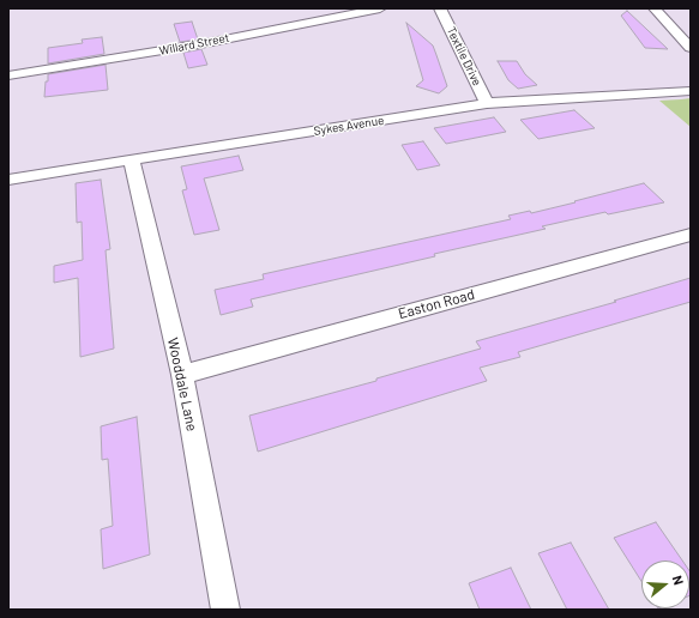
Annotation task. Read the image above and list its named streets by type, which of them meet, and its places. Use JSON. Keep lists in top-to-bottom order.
{
  "streets": {
    "street": [
      "Willard Street",
      "Textile Drive",
      "Sykes Avenue",
      "Easton Road",
      "Wooddale Lane"
    ]
  },
  "crossings": [
    ["Textile Drive", "Sykes Avenue"],
    ["Sykes Avenue", "Wooddale Lane"],
    ["Easton Road", "Wooddale Lane"]
  ],
  "north": "right"
}
